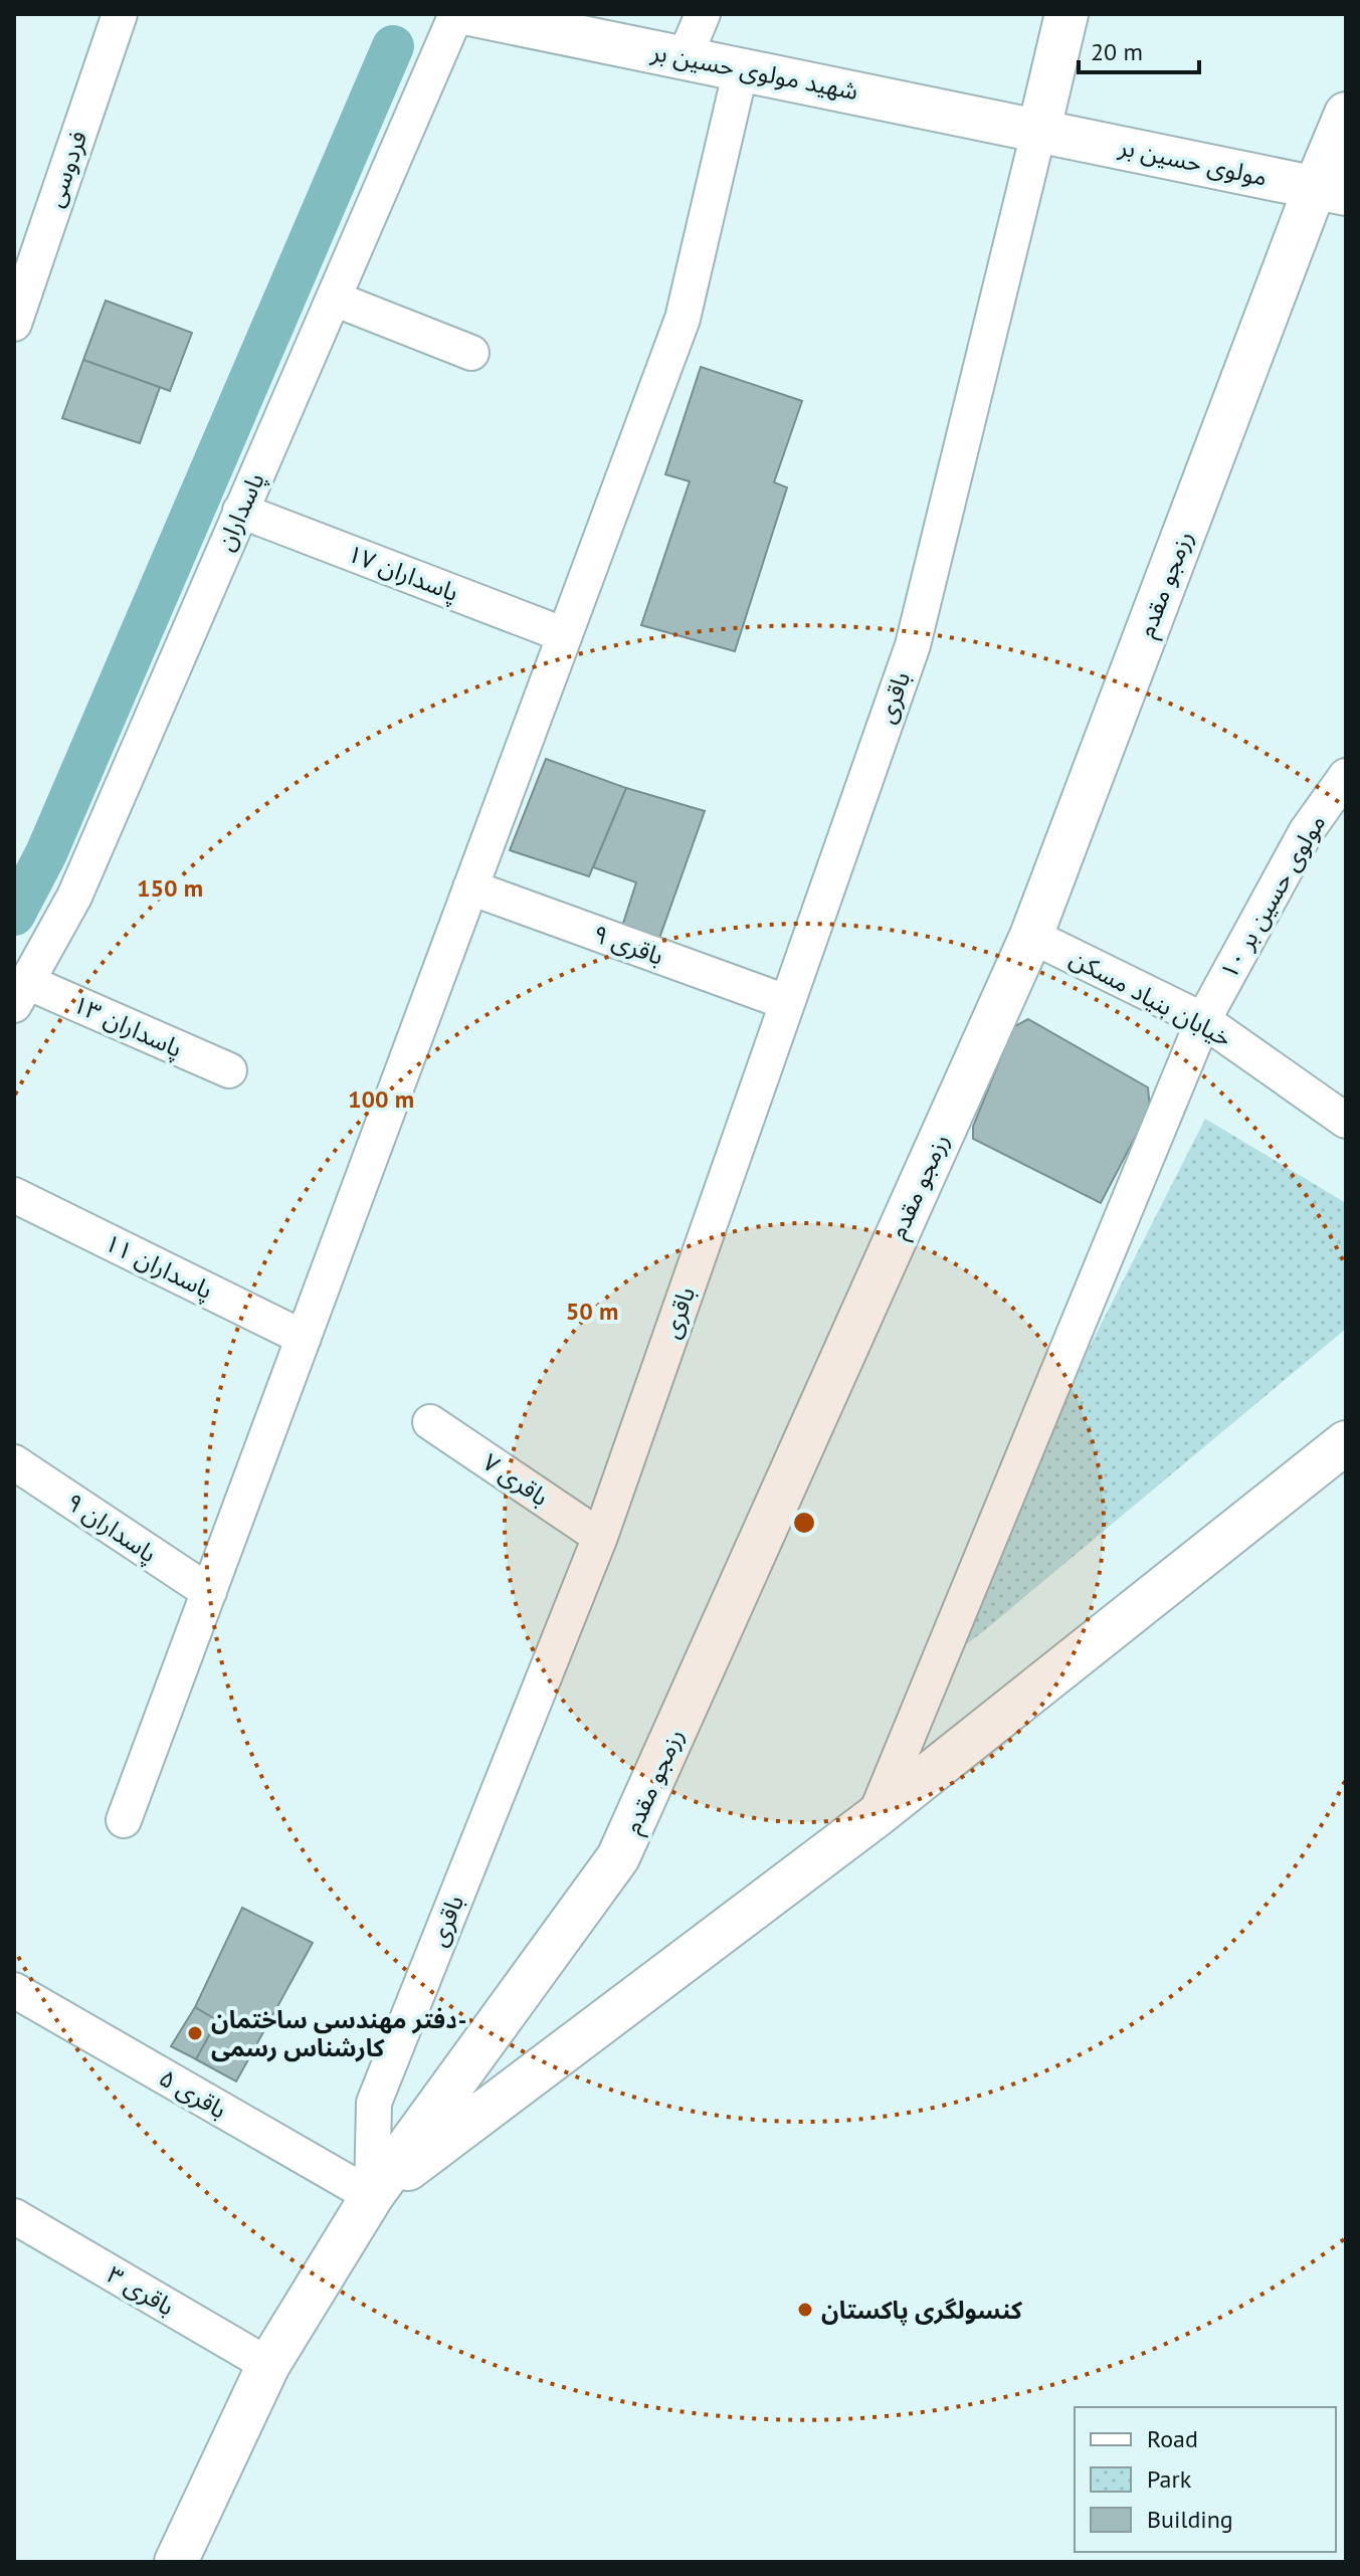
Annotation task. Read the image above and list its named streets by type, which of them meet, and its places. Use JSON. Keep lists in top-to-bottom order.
{
  "streets": {
    "street": [
      "شهید مولوی حسین بر",
      "مولوی حسین بر",
      "فردوسی",
      "پاسداران",
      "پاسداران ۱۷",
      "رزمجو مقدم",
      "باقری",
      "مولوی حسین بر ۱۰",
      "باقری ۹",
      "خیابان بنیاد مسکن",
      "پاسداران ۱۳",
      "پاسداران ۱۱",
      "باقری ۷",
      "پاسداران ۹",
      "باقری ۵",
      "باقری ۳"
    ]
  },
  "crossings": [
    ["شهید مولوی حسین بر", "مولوی حسین بر"],
    ["شهید مولوی حسین بر", "باقری"],
    ["مولوی حسین بر", "رزمجو مقدم"],
    ["مولوی حسین بر", "باقری"],
    ["پاسداران", "پاسداران ۱۷"],
    ["پاسداران", "پاسداران ۱۳"],
    ["رزمجو مقدم", "باقری"],
    ["رزمجو مقدم", "خیابان بنیاد مسکن"],
    ["رزمجو مقدم", "باقری ۵"],
    ["باقری", "باقری ۹"],
    ["باقری", "باقری ۷"],
    ["باقری", "باقری ۵"],
    ["مولوی حسین بر ۱۰", "خیابان بنیاد مسکن"]
  ],
  "places": ["دفتر مهندسی ساختمان- کارشناس رسمی", "کنسولگری پاکستان"],
  "legend": ["Road", "Park", "Building"],
  "scale_bar": "20 m",
  "rings": ["150 m", "100 m", "50 m"]
}
